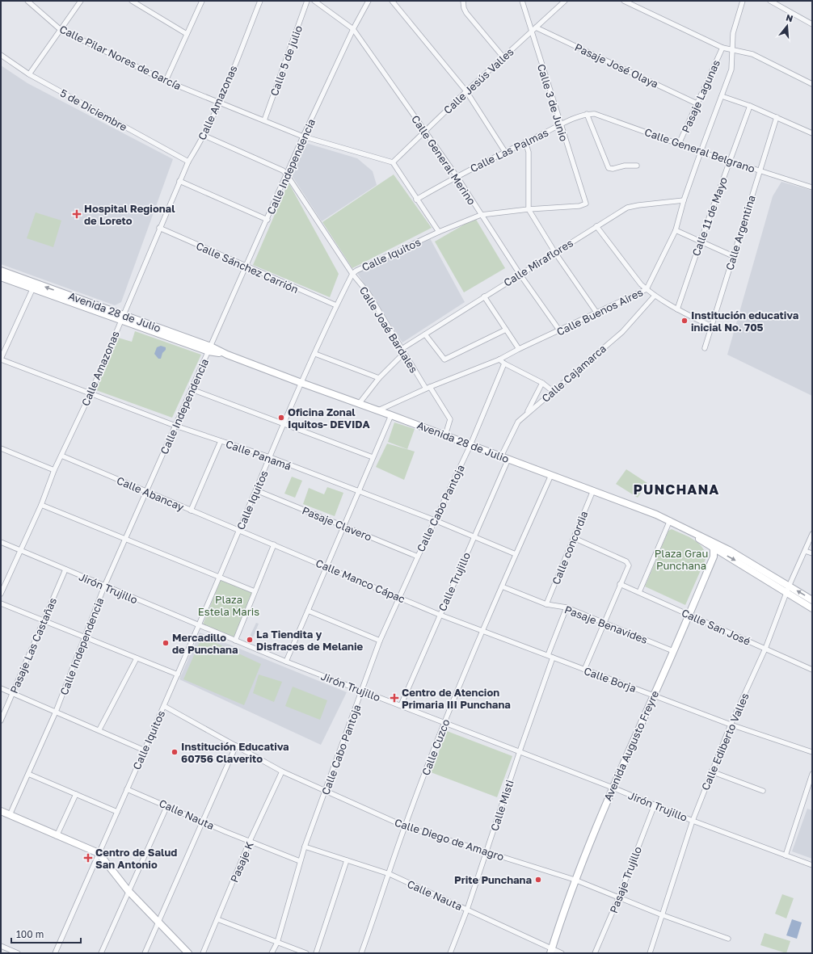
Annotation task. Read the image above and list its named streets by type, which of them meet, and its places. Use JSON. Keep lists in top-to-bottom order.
{
  "streets": {
    "main road": ["Avenida 28 de Julio", "Avenida Augusto Freyre"],
    "street": [
      "Calle Pilar Nores de García",
      "Calle 5 de julio",
      "Pasaje José Olaya",
      "Calle Jesús Valles",
      "Pasaje Lagunas",
      "Calle Amazonas",
      "Calle 3 de Junio",
      "5 de Diciembre",
      "Calle Las Palmas",
      "Calle General Belgrano",
      "Calle General Merino",
      "Calle Independencia",
      "Calle 11 de Mayo",
      "Calle Argentina",
      "Calle Iquitos",
      "Calle Miraflores",
      "Calle Sánchez Carrión",
      "Calle Buenos Aires",
      "Calle Joaé Bardales",
      "Calle Cajamarca",
      "Calle Panamá",
      "Calle Abancay",
      "Calle Cabo Pantoja",
      "Pasaje Clavero",
      "Calle concordia",
      "Calle Manco Cápac",
      "Calle Trujillo",
      "Jirón Trujillo",
      "Pasaje Benavides",
      "Calle San José",
      "Pasaje Las Castañas",
      "Calle Borja",
      "Calle Ediberto Valles",
      "Calle Cuzco",
      "Calle Misti",
      "Calle Nauta",
      "Calle Diego de Amagro",
      "Pasaje K",
      "Pasaje Trujillo"
    ]
  },
  "crossings": [
    ["Calle Pilar Nores de García", "Calle 5 de julio"],
    ["Calle Pilar Nores de García", "Calle Jesús Valles"],
    ["Calle Pilar Nores de García", "Calle Amazonas"],
    ["Calle Pilar Nores de García", "Calle Independencia"],
    ["Pasaje José Olaya", "Calle Jesús Valles"],
    ["Pasaje José Olaya", "Pasaje Lagunas"],
    ["Calle Jesús Valles", "Calle 3 de Junio"],
    ["Calle Jesús Valles", "Calle General Merino"],
    ["Pasaje Lagunas", "Calle General Belgrano"],
    ["Calle Amazonas", "5 de Diciembre"],
    ["Calle Amazonas", "Calle Sánchez Carrión"],
    ["Calle Amazonas", "Avenida 28 de Julio"],
    ["Calle Amazonas", "Calle Panamá"],
    ["Calle Amazonas", "Calle Abancay"],
    ["Calle Amazonas", "Jirón Trujillo"],
    ["Calle 3 de Junio", "Calle Las Palmas"],
    ["Calle 3 de Junio", "Calle Iquitos"],
    ["Calle Las Palmas", "Calle General Belgrano"],
    ["Calle Las Palmas", "Calle General Merino"],
    ["Calle General Belgrano", "Calle 11 de Mayo"],
    ["Calle General Belgrano", "Calle Argentina"],
    ["Calle General Belgrano", "Calle Buenos Aires"],
    ["Calle General Merino", "Calle Independencia"],
    ["Calle General Merino", "Calle Iquitos"],
    ["Calle General Merino", "Calle Miraflores"],
    ["Calle General Merino", "Calle Buenos Aires"],
    ["Calle Independencia", "Calle Sánchez Carrión"],
    ["Calle Independencia", "Avenida 28 de Julio"],
    ["Calle Independencia", "Calle Joaé Bardales"],
    ["Calle Independencia", "Calle Panamá"],
    ["Calle Independencia", "Calle Abancay"],
    ["Calle Independencia", "Jirón Trujillo"],
    ["Calle Iquitos", "Calle Sánchez Carrión"],
    ["Calle Iquitos", "Avenida 28 de Julio"],
    ["Calle Iquitos", "Calle Joaé Bardales"],
    ["Calle Iquitos", "Calle Panamá"],
    ["Calle Iquitos", "Calle Abancay"],
    ["Calle Iquitos", "Pasaje Clavero"],
    ["Calle Iquitos", "Calle Manco Cápac"],
    ["Calle Iquitos", "Jirón Trujillo"],
    ["Calle Iquitos", "Calle Nauta"],
    ["Calle Iquitos", "Calle Diego de Amagro"],
    ["Calle Miraflores", "Avenida 28 de Julio"],
    ["Calle Miraflores", "Calle Buenos Aires"],
    ["Calle Miraflores", "Calle Joaé Bardales"],
    ["Avenida 28 de Julio", "Calle Buenos Aires"],
    ["Avenida 28 de Julio", "Calle Joaé Bardales"],
    ["Avenida 28 de Julio", "Calle Cajamarca"],
    ["Avenida 28 de Julio", "Calle Cabo Pantoja"],
    ["Avenida 28 de Julio", "Calle concordia"],
    ["Avenida 28 de Julio", "Calle Trujillo"],
    ["Avenida 28 de Julio", "Calle Ediberto Valles"],
    ["Avenida 28 de Julio", "Avenida Augusto Freyre"],
    ["Avenida 28 de Julio", "Calle Cuzco"],
    ["Calle Buenos Aires", "Calle Joaé Bardales"],
    ["Calle Panamá", "Calle Cabo Pantoja"],
    ["Calle Panamá", "Calle Trujillo"],
    ["Calle Panamá", "Calle Cuzco"],
    ["Calle Abancay", "Calle Manco Cápac"],
    ["Calle Cabo Pantoja", "Pasaje Clavero"],
    ["Calle Cabo Pantoja", "Calle Manco Cápac"],
    ["Calle Cabo Pantoja", "Jirón Trujillo"],
    ["Calle Cabo Pantoja", "Calle Nauta"],
    ["Calle Cabo Pantoja", "Calle Diego de Amagro"],
    ["Calle concordia", "Pasaje Benavides"],
    ["Calle Manco Cápac", "Calle Trujillo"],
    ["Calle Manco Cápac", "Calle Borja"],
    ["Calle Manco Cápac", "Calle Cuzco"],
    ["Calle Trujillo", "Jirón Trujillo"],
    ["Jirón Trujillo", "Pasaje Las Castañas"],
    ["Jirón Trujillo", "Calle Ediberto Valles"],
    ["Jirón Trujillo", "Avenida Augusto Freyre"],
    ["Jirón Trujillo", "Calle Cuzco"],
    ["Jirón Trujillo", "Calle Misti"],
    ["Jirón Trujillo", "Pasaje Trujillo"],
    ["Pasaje Benavides", "Avenida Augusto Freyre"],
    ["Pasaje Benavides", "Calle Cuzco"],
    ["Calle San José", "Calle Ediberto Valles"],
    ["Calle San José", "Avenida Augusto Freyre"],
    ["Calle Borja", "Calle Ediberto Valles"],
    ["Calle Borja", "Avenida Augusto Freyre"],
    ["Calle Borja", "Calle Cuzco"],
    ["Calle Borja", "Calle Misti"],
    ["Calle Ediberto Valles", "Calle Diego de Amagro"],
    ["Avenida Augusto Freyre", "Calle Nauta"],
    ["Avenida Augusto Freyre", "Calle Diego de Amagro"],
    ["Calle Cuzco", "Calle Nauta"],
    ["Calle Cuzco", "Calle Diego de Amagro"],
    ["Calle Misti", "Calle Nauta"],
    ["Calle Misti", "Calle Diego de Amagro"],
    ["Calle Nauta", "Pasaje K"],
    ["Calle Diego de Amagro", "Pasaje K"],
    ["Calle Diego de Amagro", "Pasaje Trujillo"]
  ],
  "districts": ["PUNCHANA"],
  "parks": ["Plaza Grau Punchana", "Plaza Estela Maris"],
  "places": {
    "health": ["Hospital Regional de Loreto", "Centro de Atencion Primaria III Punchana", "Centro de Salud San Antonio"],
    "other": [
      "Institución educativa inicial No. 705",
      "Oficina Zonal Iquitos- DEVIDA",
      "La Tiendita y Disfraces de Melanie",
      "Mercadillo de Punchana",
      "Institución Educativa 60756 Claverito",
      "Prite Punchana"
    ]
  },
  "scale_bar": "100 m",
  "north": "top"
}
